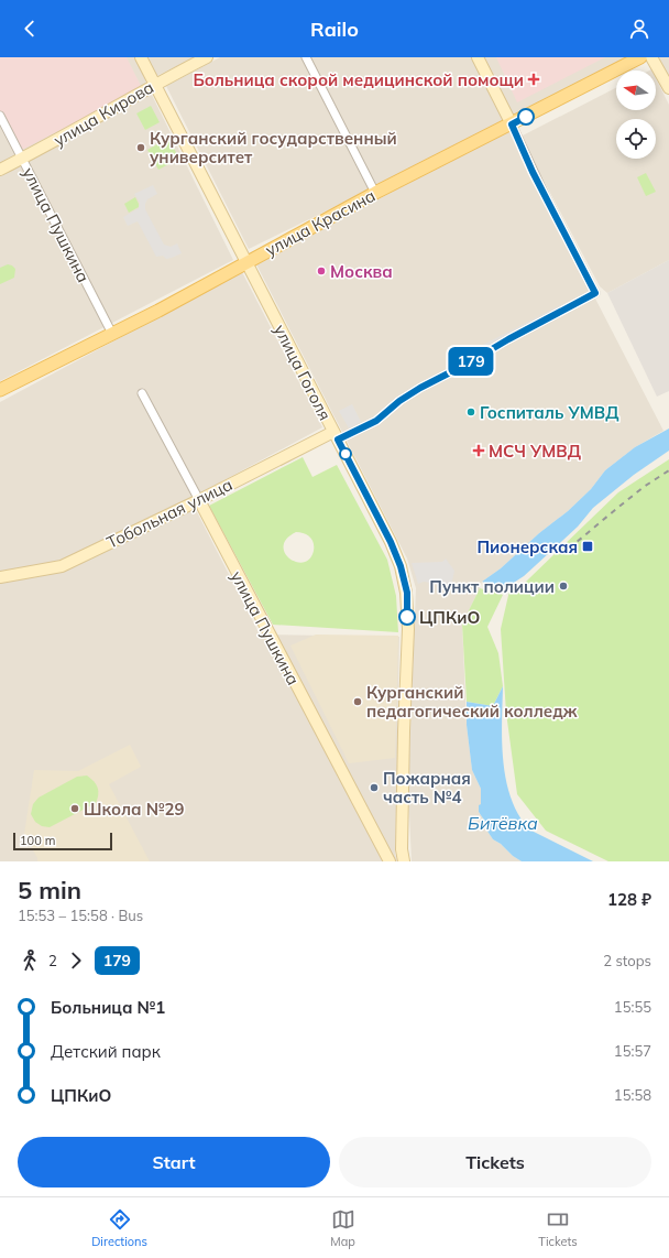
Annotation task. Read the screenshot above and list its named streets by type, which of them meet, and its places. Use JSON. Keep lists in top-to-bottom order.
{
  "streets": {
    "main road": ["улица Красина"],
    "street": [
      "улица Кирова",
      "улица Пушкина",
      "улица Гоголя",
      "Тобольная улица"
    ]
  },
  "crossings": [
    ["улица Кирова", "улица Пушкина"],
    ["улица Кирова", "улица Гоголя"],
    ["улица Красина", "улица Пушкина"],
    ["улица Красина", "улица Гоголя"],
    ["улица Красина", "Тобольная улица"],
    ["улица Пушкина", "Тобольная улица"],
    ["улица Гоголя", "Тобольная улица"]
  ],
  "water": ["Битёвка"],
  "places": {
    "health": ["Больница скорой медицинской помощи", "МСЧ УМВД"],
    "other": [
      "Курганский государственный университет",
      "Москва",
      "Госпиталь УМВД",
      "Пункт полиции",
      "ЦПКиО",
      "Курганский педагогический колледж",
      "Пожарная часть №4",
      "Школа №29"
    ],
    "transit": ["Пионерская"]
  },
  "lines": ["bus line 179"],
  "scale_bar": "100 m",
  "north": "left",
  "page": {
    "header": "Railo",
    "on_map": "179",
    "scale": "100 m",
    "heading": ["5 min", "15:53 – 15:58 · Bus", "128 ₽"],
    "legs": ["2", "179", "2 stops"],
    "list": [
      {
        "name": "Больница №1",
        "value": "15:55"
      },
      {
        "name": "Детский парк",
        "value": "15:57"
      },
      {
        "name": "ЦПКиО",
        "value": "15:58"
      }
    ],
    "buttons": ["Start", "Tickets"],
    "tabs": ["Directions", "Map", "Tickets"]
  }
}
